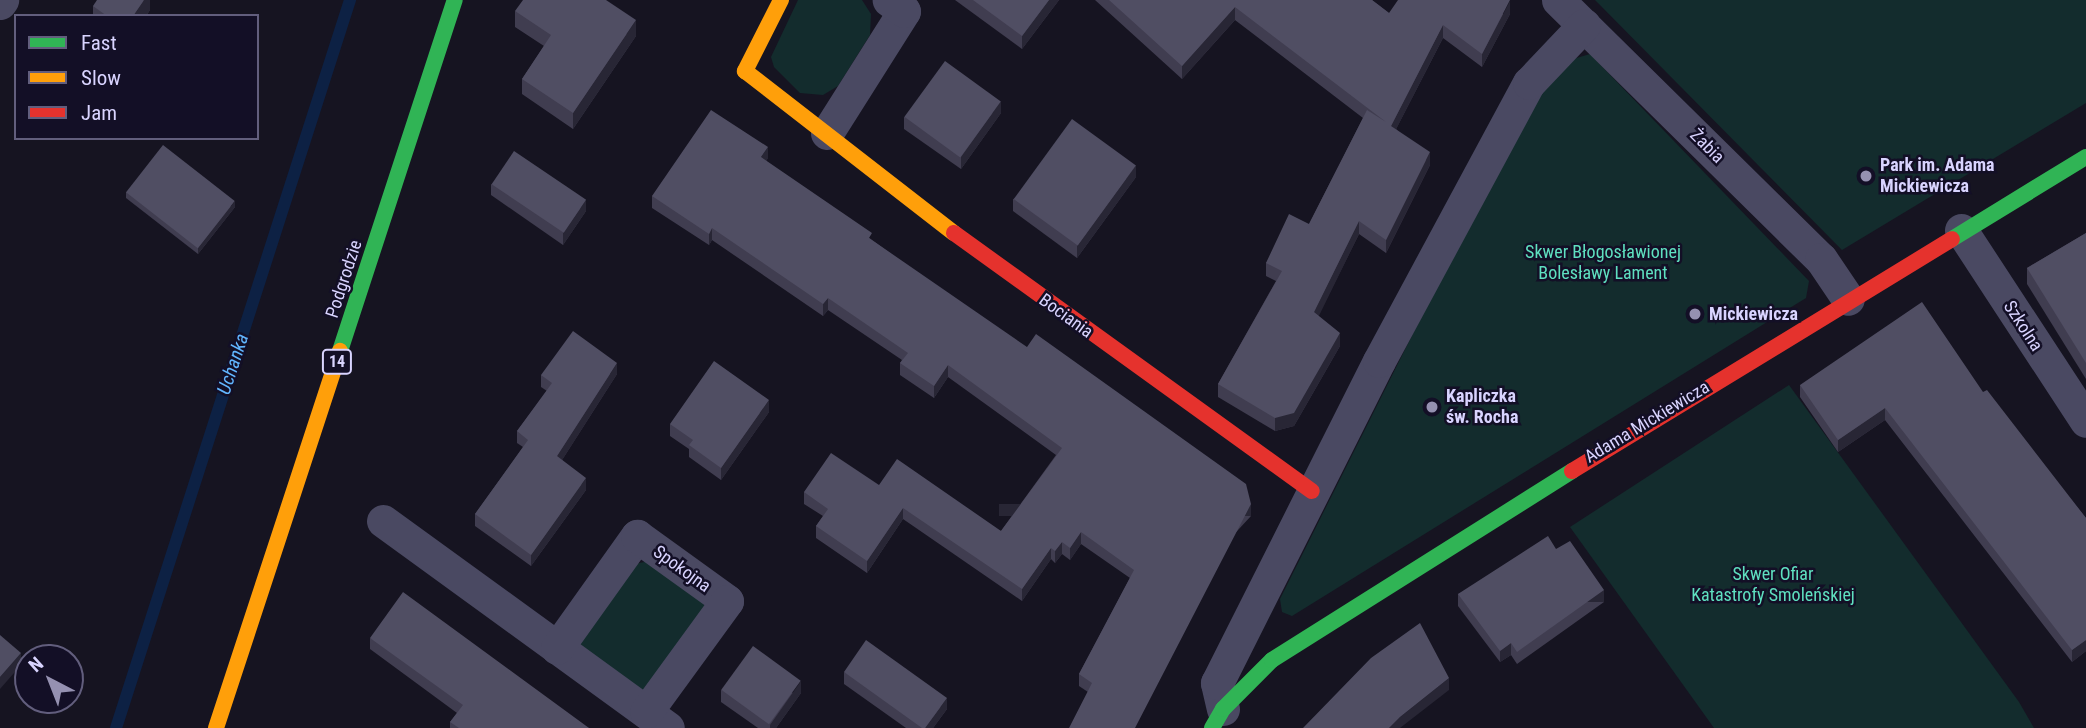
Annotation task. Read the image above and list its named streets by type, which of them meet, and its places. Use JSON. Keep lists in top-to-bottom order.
{
  "streets": {
    "street": [
      "Żabia",
      "Podgrodzie",
      "Bociania",
      "Szkolna",
      "14",
      "Adama Mickiewicza",
      "Spokojna"
    ]
  },
  "crossings": [
    ["Żabia", "Adama Mickiewicza"],
    ["Bociania", "Adama Mickiewicza"],
    ["Szkolna", "Adama Mickiewicza"]
  ],
  "water": ["Uchanka"],
  "parks": ["Skwer Błogosławionej Bolesławy Lament", "Skwer Ofiar Katastrofy Smoleńskiej"],
  "places": ["Park im. Adama Mickiewicza", "Mickiewicza", "Kapliczka św. Rocha"],
  "legend": ["Fast", "Slow", "Jam"],
  "north": "top left"
}
